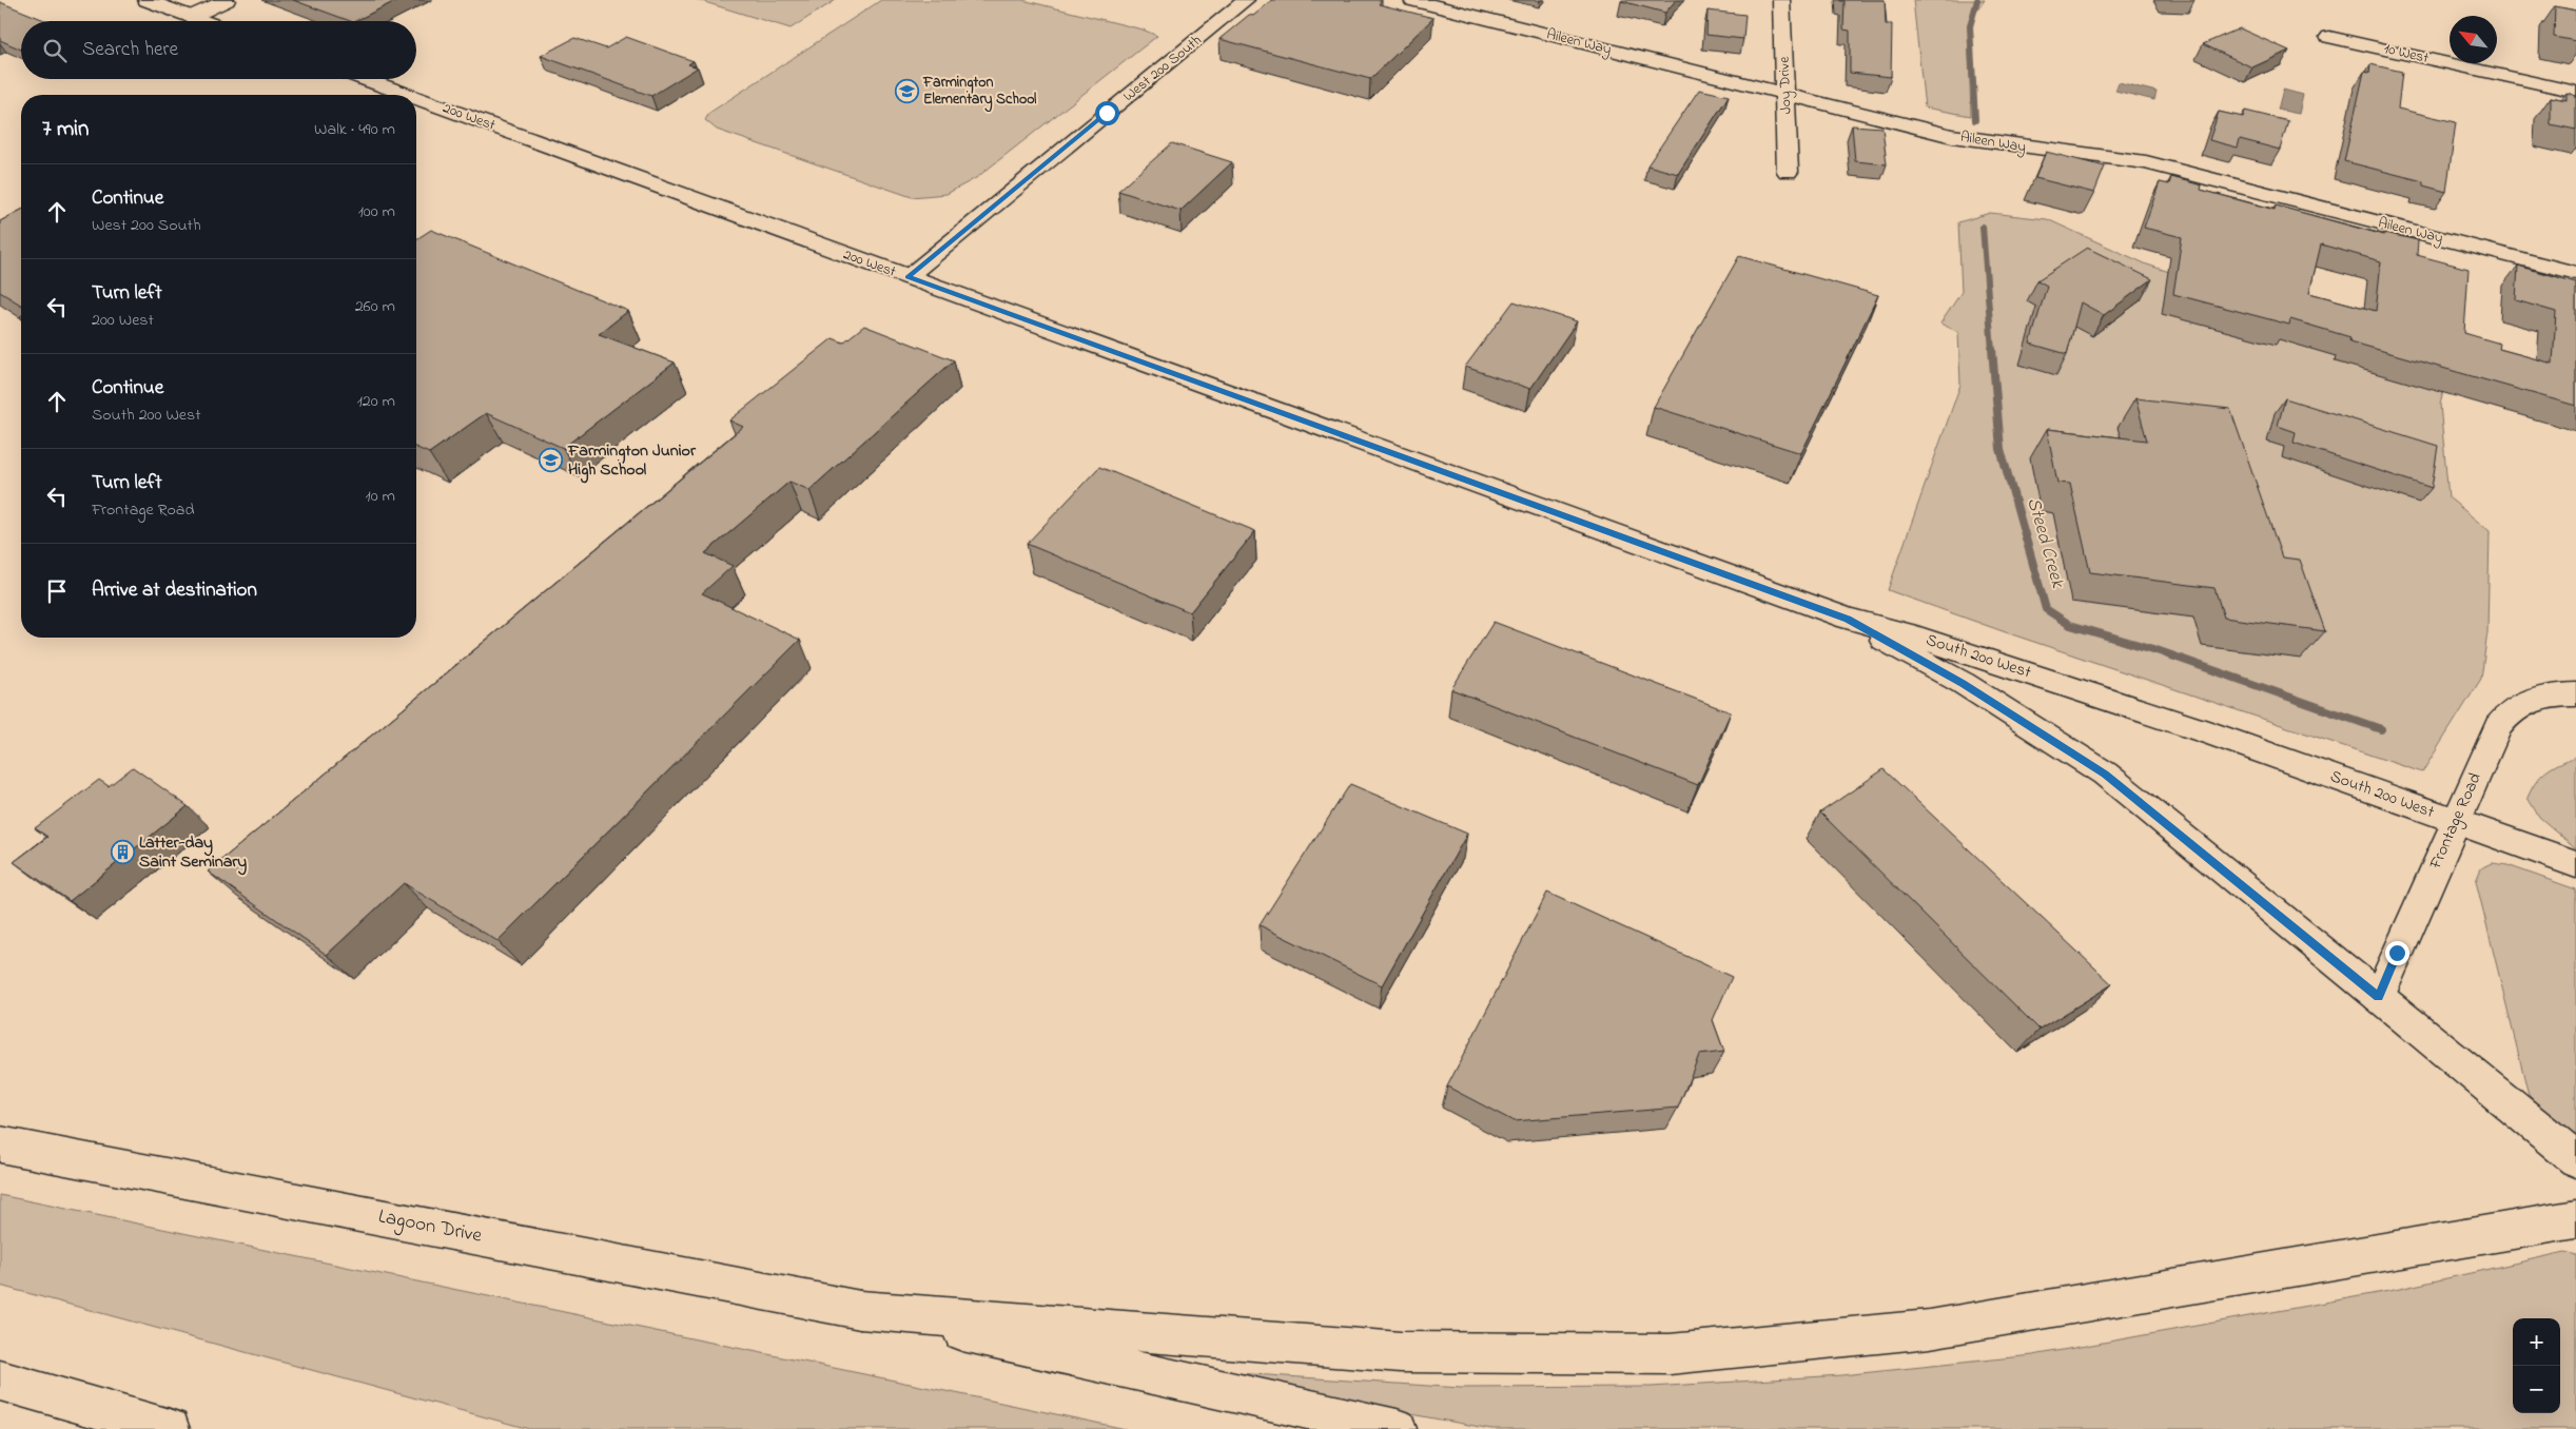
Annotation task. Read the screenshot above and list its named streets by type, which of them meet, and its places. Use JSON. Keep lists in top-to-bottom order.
{
  "streets": {
    "main road": [
      "Aileen Way",
      "10 West",
      "West 200 South",
      "Joy Drive",
      "200 West",
      "South 200 West",
      "Frontage Road",
      "Lagoon Drive"
    ]
  },
  "crossings": [
    ["Aileen Way", "Joy Drive"],
    ["West 200 South", "200 West"],
    ["200 West", "South 200 West"],
    ["South 200 West", "Frontage Road"]
  ],
  "water": ["Steed Creek"],
  "places": {
    "school or university": ["Farmington Elementary School", "Farmington Junior High School"],
    "building": ["Latter-day Saint Seminary"]
  },
  "north": "top left",
  "page": {
    "search": "Search here",
    "heading": ["7 min", "Walk · 490 m"],
    "list": [
      ["Continue", "West 200 South", "100 m"],
      ["Turn left", "200 West", "260 m"],
      ["Continue", "South 200 West", "120 m"],
      ["Turn left", "Frontage Road", "10 m"],
      "Arrive at destination"
    ],
    "map_buttons": ["+", "−"]
  }
}
